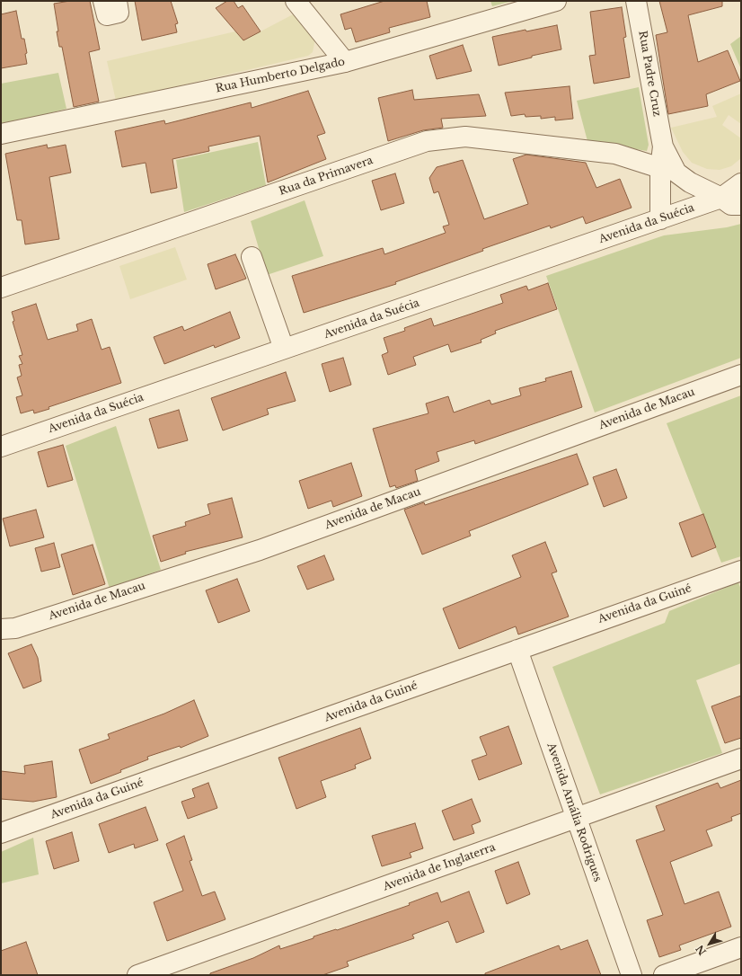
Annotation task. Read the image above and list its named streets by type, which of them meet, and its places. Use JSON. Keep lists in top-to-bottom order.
{
  "streets": {
    "street": [
      "Rua Padre Cruz",
      "Rua Humberto Delgado",
      "Rua da Primavera",
      "Avenida da Suécia",
      "Avenida de Macau",
      "Avenida da Guiné",
      "Avenida Amália Rodrigues",
      "Avenida de Inglaterra"
    ]
  },
  "crossings": [
    ["Avenida da Guiné", "Avenida Amália Rodrigues"],
    ["Avenida Amália Rodrigues", "Avenida de Inglaterra"]
  ],
  "north": "bottom left"
}
